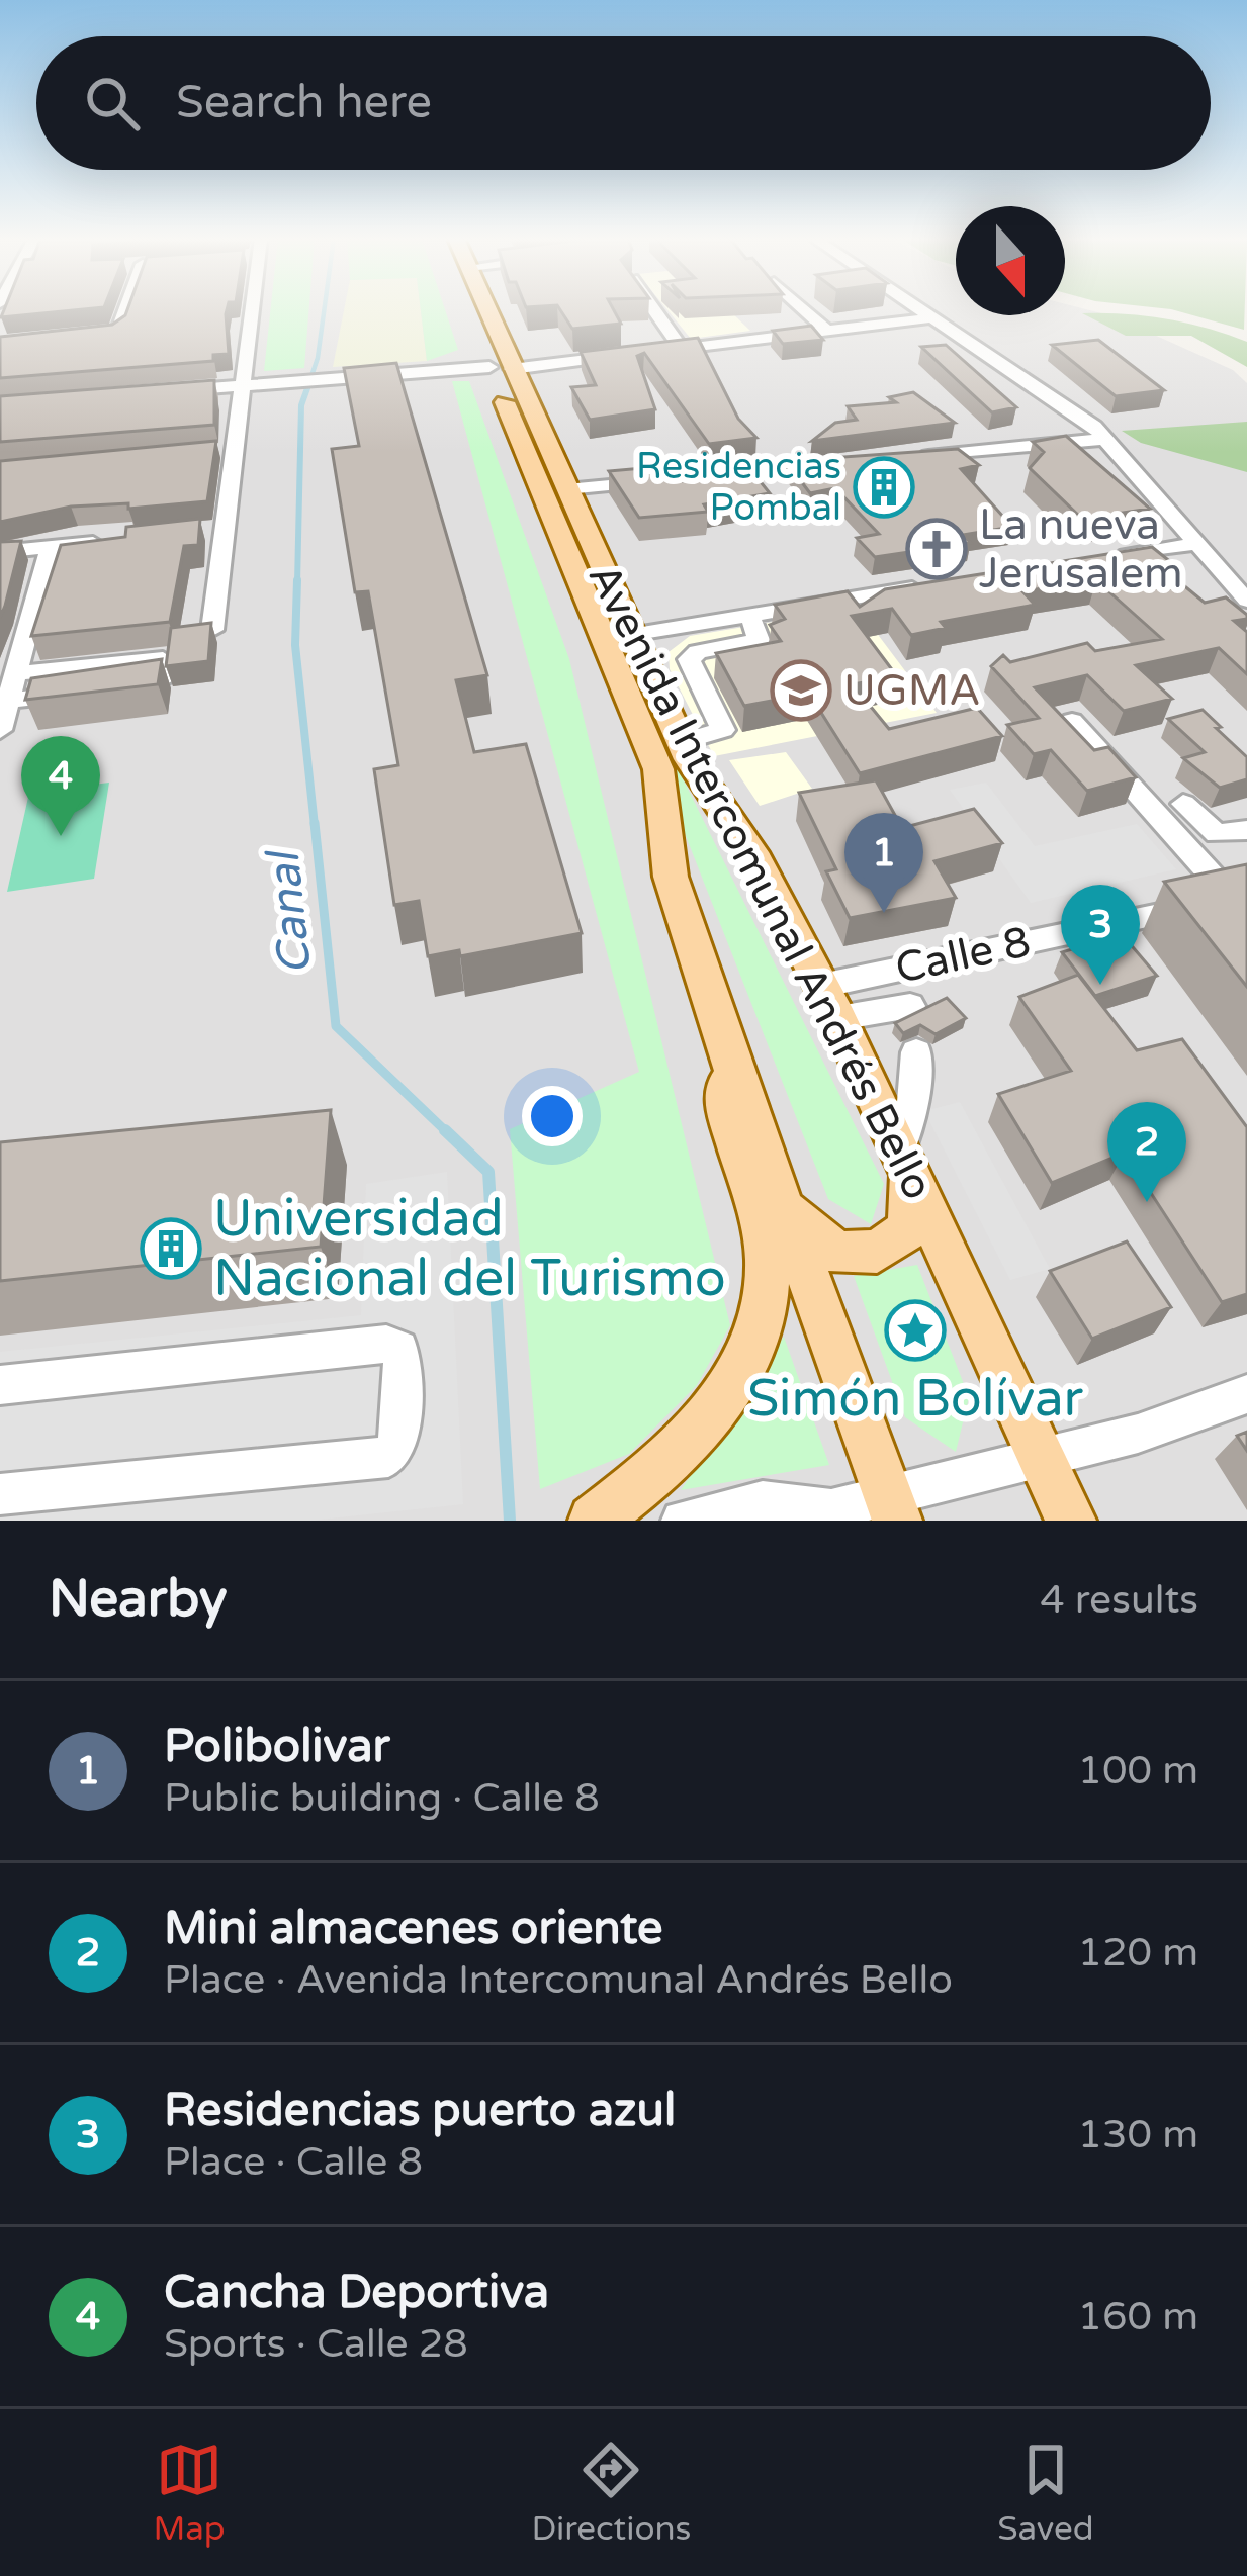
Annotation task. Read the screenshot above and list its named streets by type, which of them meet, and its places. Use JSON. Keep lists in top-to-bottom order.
{
  "streets": {
    "main road": ["Avenida Intercomunal Andrés Bello"],
    "street": ["Calle 8"]
  },
  "crossings": [
    ["Avenida Intercomunal Andrés Bello", "Calle 8"]
  ],
  "water": ["Canal"],
  "places": {
    "building": ["Residencias Pombal", "Universidad Nacional del Turismo"],
    "church": ["La nueva Jerusalem"],
    "school or university": ["UGMA"],
    "place": ["Simón Bolívar"]
  },
  "north": "bottom",
  "page": {
    "search": "Search here",
    "pins": [
      "4",
      "1",
      "3",
      "2"
    ],
    "heading": ["Nearby", "4 results"],
    "list": [
      {
        "mark": "1",
        "name": "Polibolivar",
        "note": "Public building · Calle 8",
        "value": "100 m"
      },
      {
        "mark": "2",
        "name": "Mini almacenes oriente",
        "note": "Place · Avenida Intercomunal Andrés Bello",
        "value": "120 m"
      },
      {
        "mark": "3",
        "name": "Residencias puerto azul",
        "note": "Place · Calle 8",
        "value": "130 m"
      },
      {
        "mark": "4",
        "name": "Cancha Deportiva",
        "note": "Sports · Calle 28",
        "value": "160 m"
      }
    ],
    "nav": ["Map", "Directions", "Saved"]
  }
}
